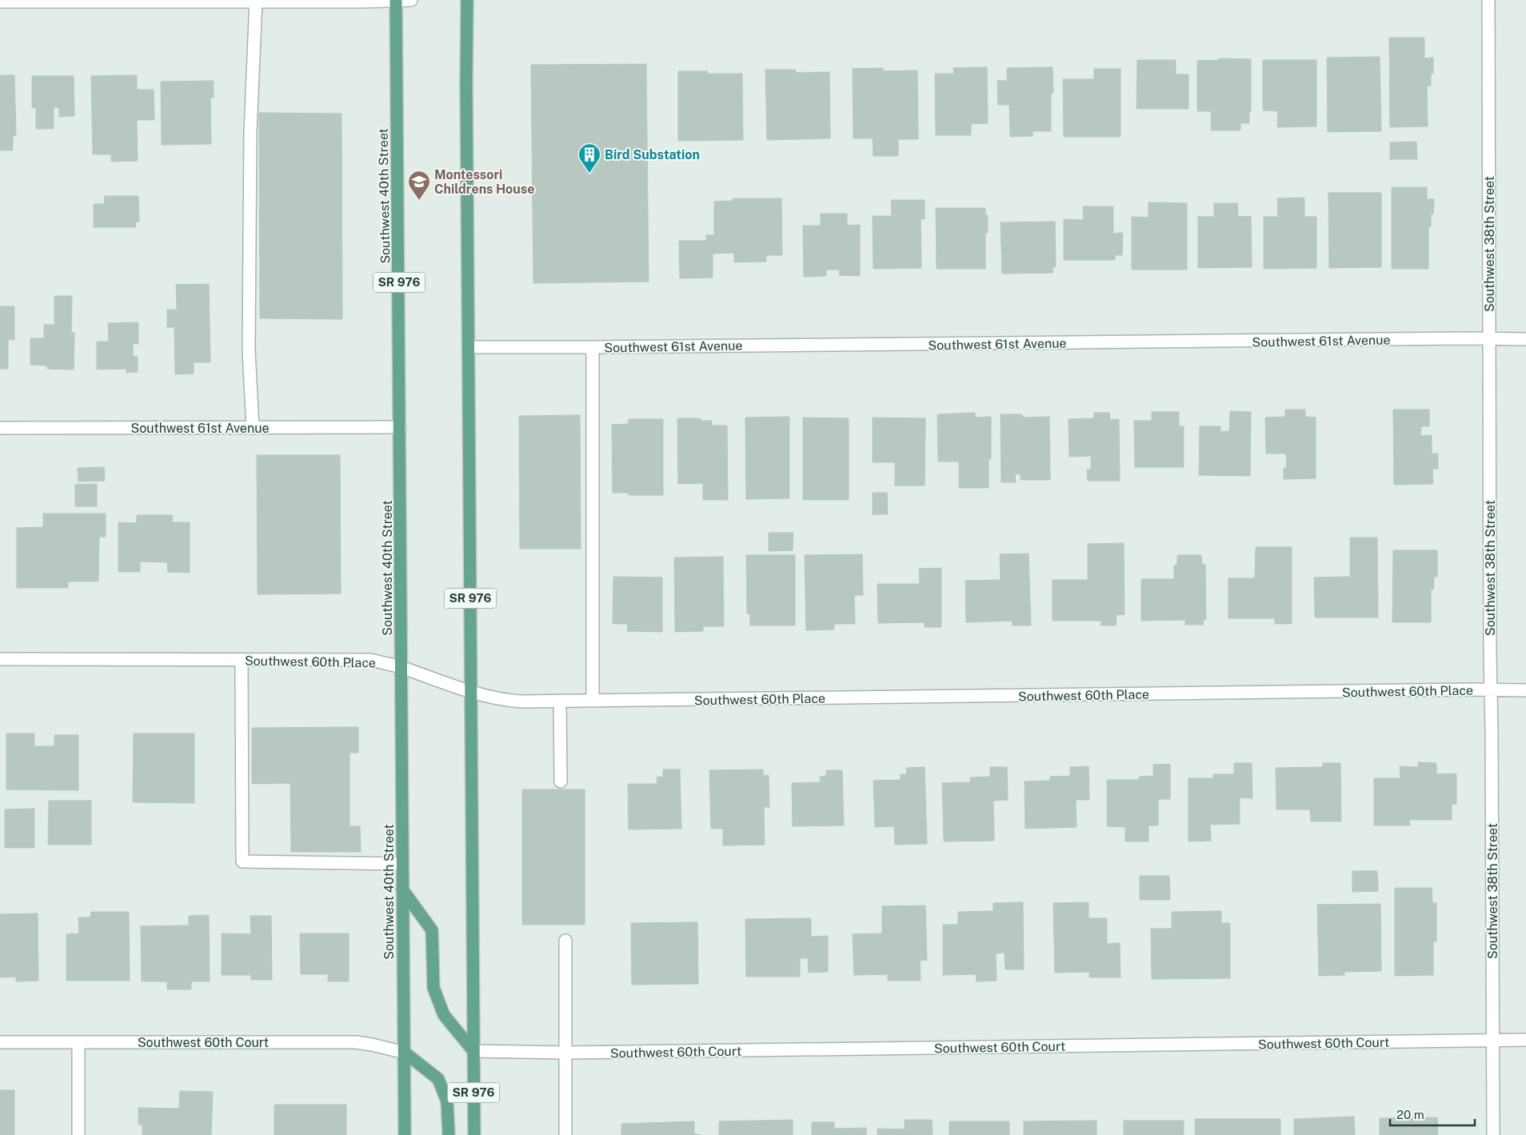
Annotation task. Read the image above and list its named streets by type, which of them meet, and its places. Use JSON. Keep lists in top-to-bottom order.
{
  "streets": {
    "main road": ["Southwest 40th Street", "SR 976"],
    "street": [
      "Southwest 38th Street",
      "Southwest 61st Avenue",
      "Southwest 60th Place",
      "Southwest 60th Court"
    ]
  },
  "crossings": [
    ["Southwest 40th Street", "Southwest 61st Avenue"],
    ["Southwest 40th Street", "Southwest 60th Place"],
    ["Southwest 40th Street", "Southwest 60th Court"],
    ["Southwest 38th Street", "Southwest 61st Avenue"],
    ["Southwest 38th Street", "Southwest 60th Place"],
    ["Southwest 38th Street", "Southwest 60th Court"],
    ["SR 976", "Southwest 61st Avenue"],
    ["SR 976", "Southwest 60th Place"],
    ["SR 976", "Southwest 60th Court"]
  ],
  "places": {
    "building": ["Bird Substation"],
    "school or university": ["Montessori Childrens House"]
  },
  "scale_bar": "20 m"
}
